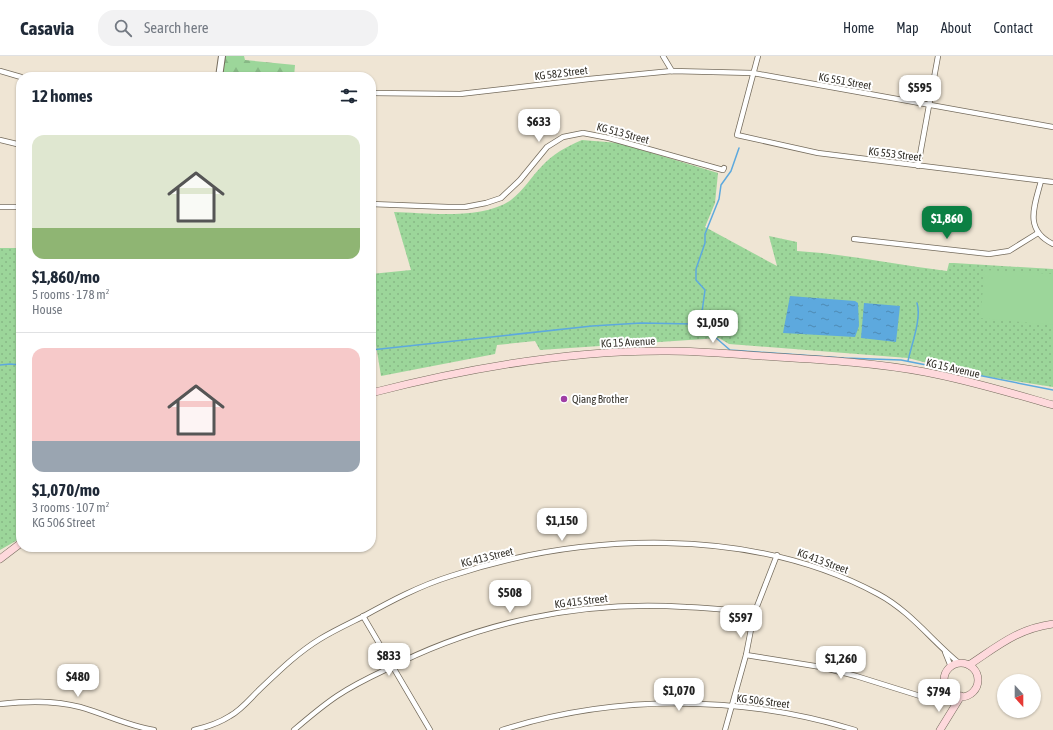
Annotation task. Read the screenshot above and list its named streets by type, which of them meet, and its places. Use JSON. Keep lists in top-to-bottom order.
{
  "streets": {
    "main road": ["KG 15 Avenue"],
    "street": [
      "KG 582 Street",
      "KG 551 Street",
      "KG 513 Street",
      "KG 553 Street",
      "KG 413 Street",
      "KG 415 Street",
      "KG 506 Street"
    ]
  },
  "crossings": [
    ["KG 582 Street", "KG 551 Street"],
    ["KG 582 Street", "KG 553 Street"],
    ["KG 551 Street", "KG 553 Street"]
  ],
  "places": ["Qiang Brother"],
  "north": "bottom",
  "page": {
    "header": "Casavia",
    "search": "Search here",
    "nav": [
      "Home",
      "Map",
      "About",
      "Contact"
    ],
    "heading": "12 homes",
    "price": [
      "$595",
      "$633",
      "$1,860",
      "$1,050",
      "$1,150",
      "$508",
      "$597",
      "$833",
      "$1,260",
      "$480",
      "$1,070",
      "$794"
    ],
    "list": [
      {
        "name": "$1,860/mo",
        "note": "5 rooms · 178 m² · House"
      },
      {
        "name": "$1,070/mo",
        "note": "3 rooms · 107 m² · KG 506 Street"
      }
    ]
  }
}
